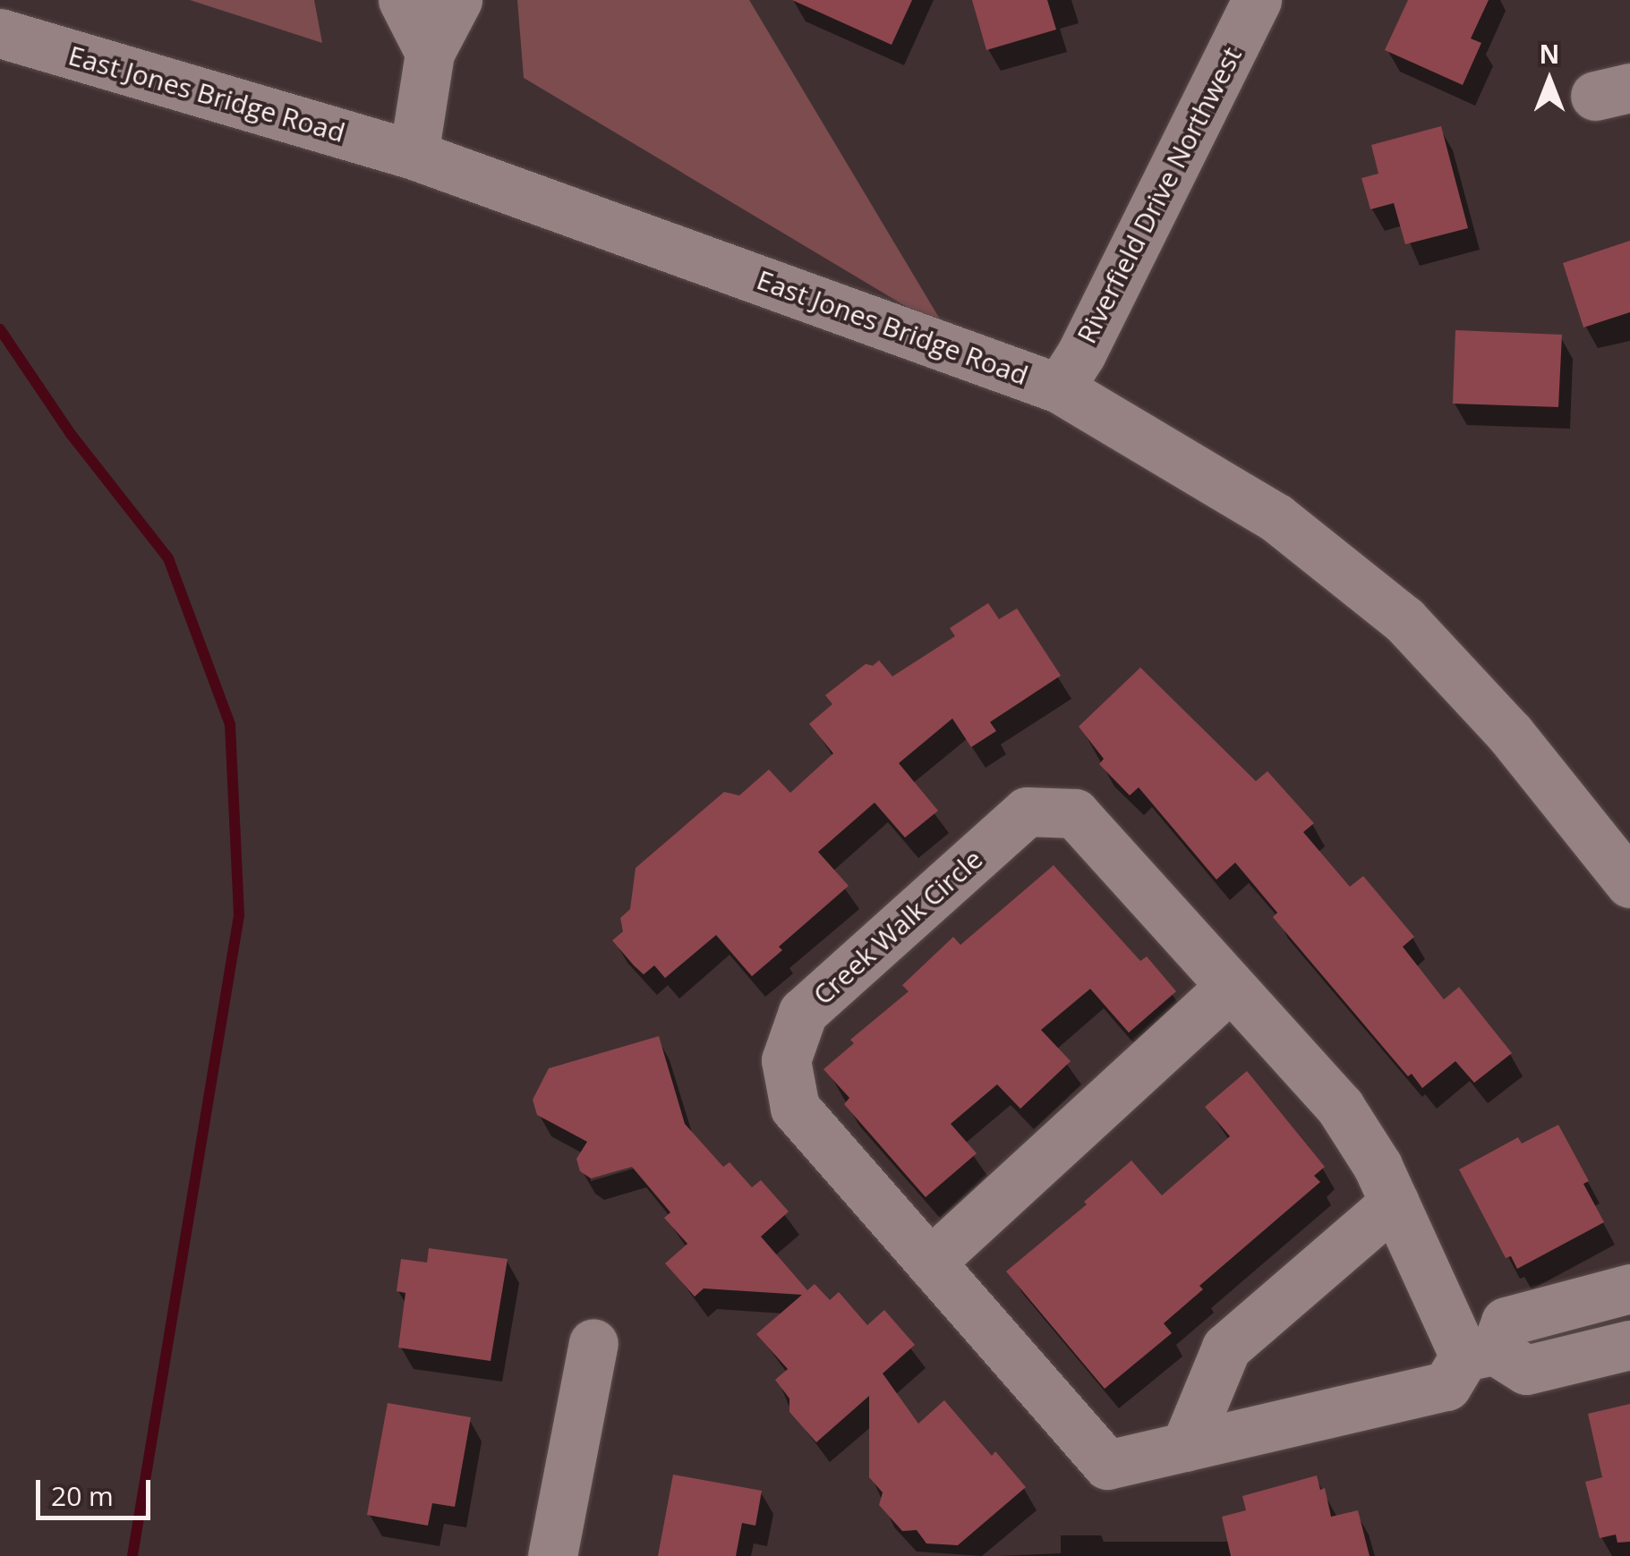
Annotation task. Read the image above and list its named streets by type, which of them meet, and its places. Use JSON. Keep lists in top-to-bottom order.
{
  "streets": {
    "street": ["East Jones Bridge Road", "Riverfield Drive Northwest", "Creek Walk Circle"]
  },
  "crossings": [
    ["East Jones Bridge Road", "Riverfield Drive Northwest"]
  ],
  "scale_bar": "20 m",
  "north": "top"
}
